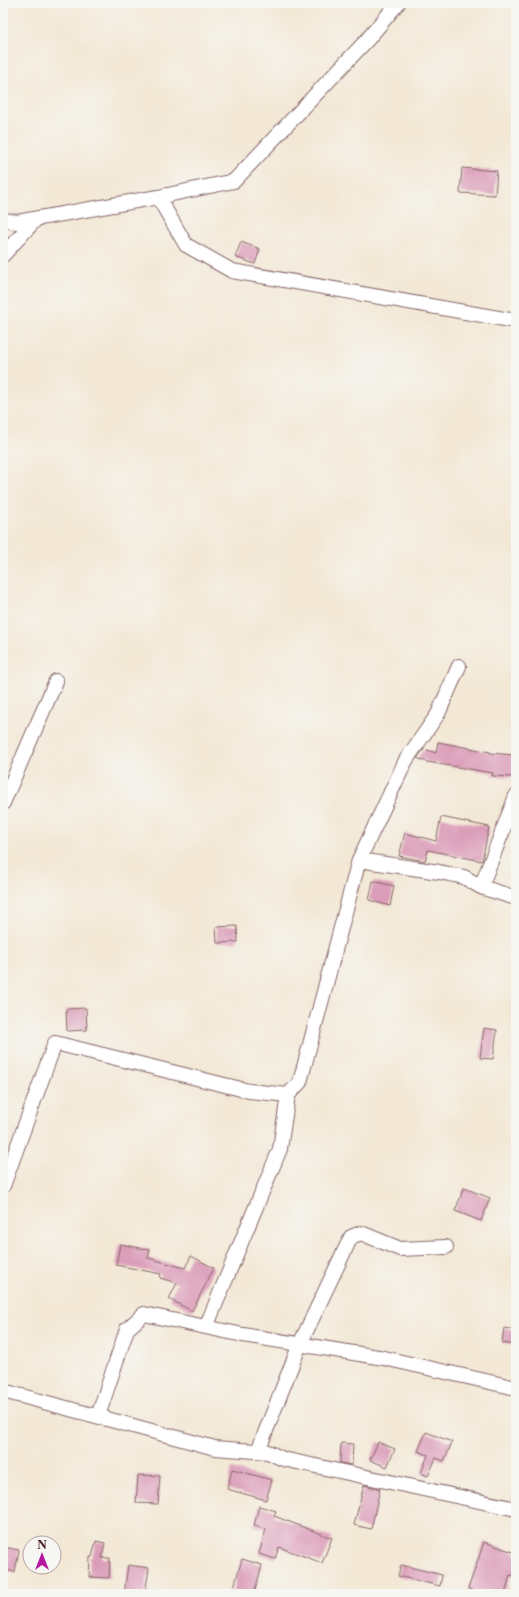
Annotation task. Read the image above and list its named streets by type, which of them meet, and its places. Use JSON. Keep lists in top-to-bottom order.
{
  "north": "top"
}
